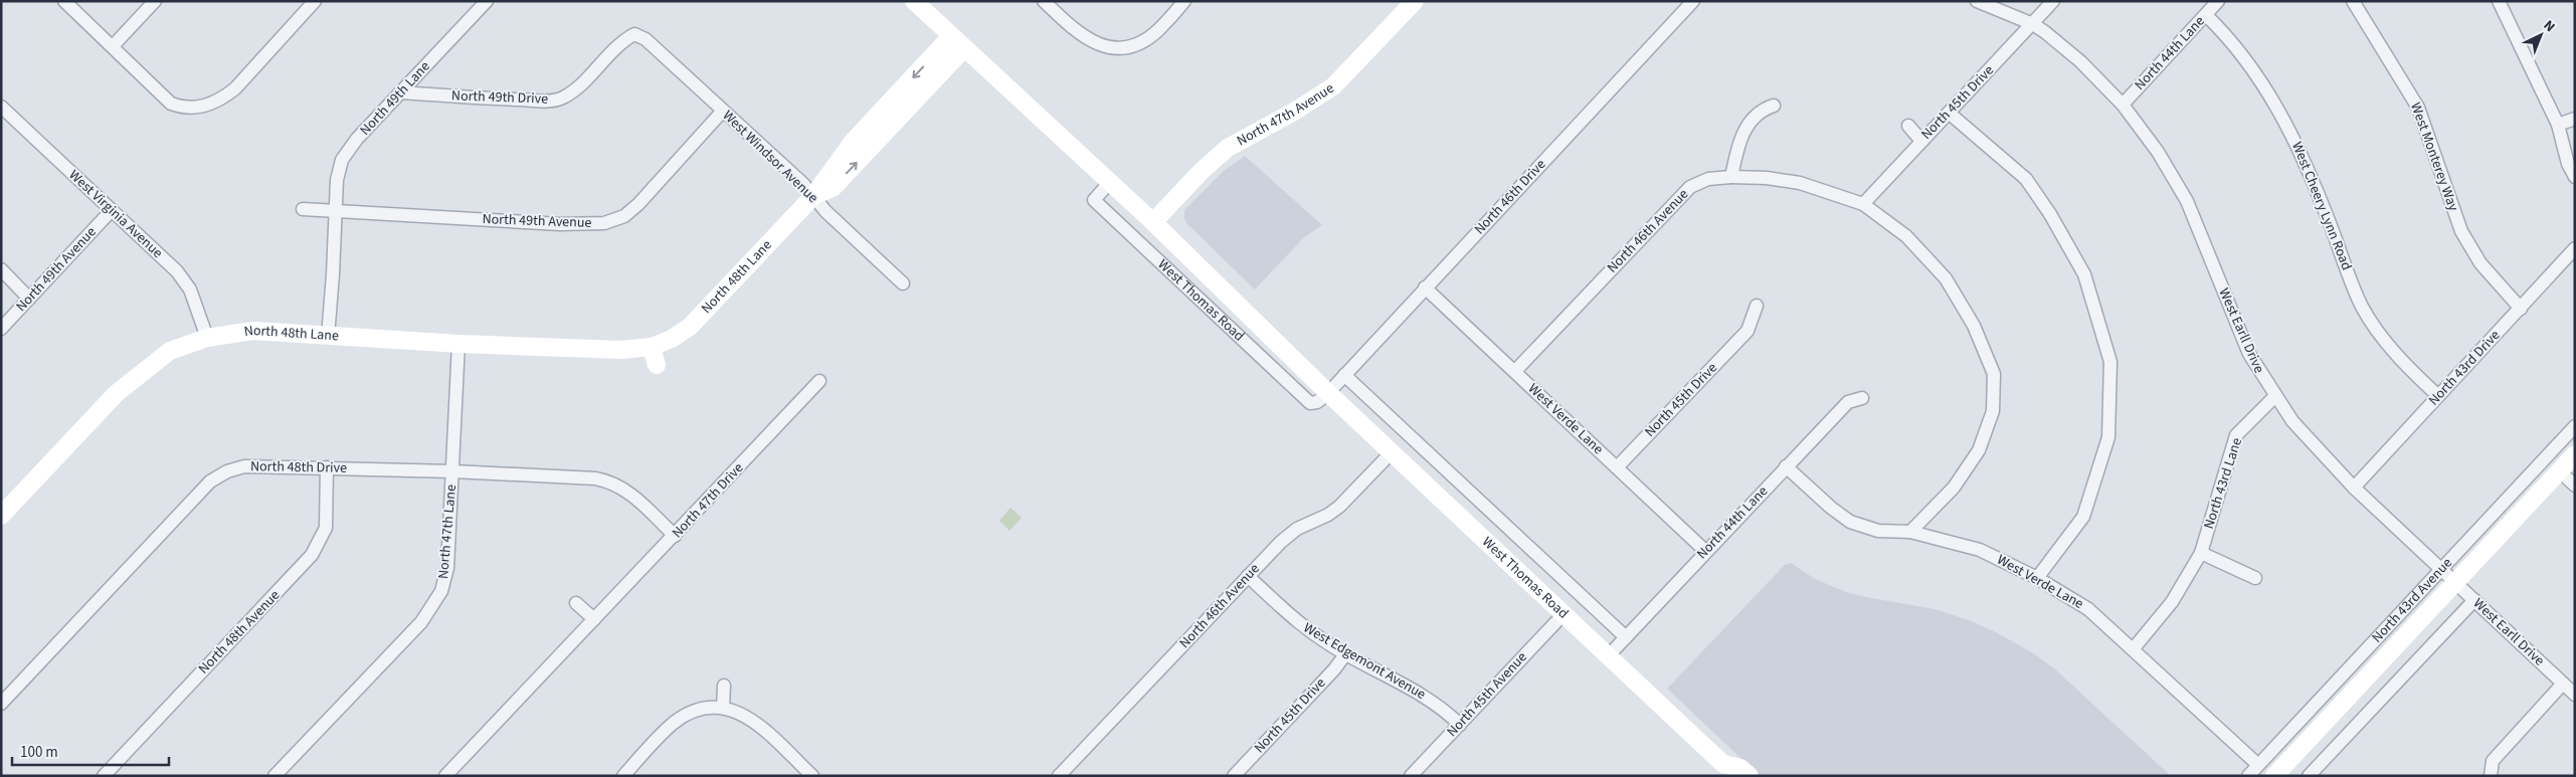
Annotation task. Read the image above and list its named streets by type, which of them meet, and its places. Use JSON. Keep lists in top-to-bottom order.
{
  "streets": {
    "street": [
      "North 44th Lane",
      "North 49th Drive",
      "North 49th Lane",
      "North 45th Drive",
      "North 47th Avenue",
      "West Windsor Avenue",
      "West Monterey Way",
      "North 46th Drive",
      "West Cheery Lynn Road",
      "West Virginia Avenue",
      "North 49th Avenue",
      "North 46th Avenue",
      "North 48th Lane",
      "West Thomas Road",
      "West Earll Drive",
      "North 43rd Drive",
      "West Verde Lane",
      "North 48th Drive",
      "North 43rd Lane",
      "North 47th Drive",
      "North 47th Lane",
      "North 43rd Avenue",
      "North 48th Avenue",
      "West Edgemont Avenue",
      "North 45th Avenue"
    ]
  },
  "crossings": [
    ["North 44th Lane", "West Cheery Lynn Road"],
    ["North 44th Lane", "West Thomas Road"],
    ["North 44th Lane", "West Earll Drive"],
    ["North 44th Lane", "West Verde Lane"],
    ["North 49th Drive", "North 49th Lane"],
    ["North 49th Drive", "West Windsor Avenue"],
    ["North 49th Lane", "North 49th Avenue"],
    ["North 49th Lane", "North 48th Lane"],
    ["North 45th Drive", "North 46th Avenue"],
    ["North 45th Drive", "West Earll Drive"],
    ["North 45th Drive", "West Verde Lane"],
    ["North 45th Drive", "West Edgemont Avenue"],
    ["North 47th Avenue", "West Thomas Road"],
    ["West Windsor Avenue", "North 49th Avenue"],
    ["West Windsor Avenue", "North 48th Lane"],
    ["West Monterey Way", "North 43rd Drive"],
    ["North 46th Drive", "West Thomas Road"],
    ["North 46th Drive", "West Verde Lane"],
    ["West Cheery Lynn Road", "North 43rd Drive"],
    ["West Virginia Avenue", "North 49th Avenue"],
    ["West Virginia Avenue", "North 48th Lane"],
    ["North 46th Avenue", "West Thomas Road"],
    ["North 46th Avenue", "West Verde Lane"],
    ["North 46th Avenue", "West Edgemont Avenue"],
    ["North 48th Lane", "West Thomas Road"],
    ["North 48th Lane", "North 47th Lane"],
    ["West Thomas Road", "North 45th Avenue"],
    ["West Earll Drive", "North 43rd Drive"],
    ["West Earll Drive", "North 43rd Lane"],
    ["West Earll Drive", "North 43rd Avenue"],
    ["West Verde Lane", "North 43rd Lane"],
    ["West Verde Lane", "North 43rd Avenue"],
    ["North 48th Drive", "North 47th Drive"],
    ["North 48th Drive", "North 47th Lane"],
    ["North 48th Drive", "North 48th Avenue"],
    ["West Edgemont Avenue", "North 45th Avenue"]
  ],
  "scale_bar": "100 m",
  "north": "top right"
}
